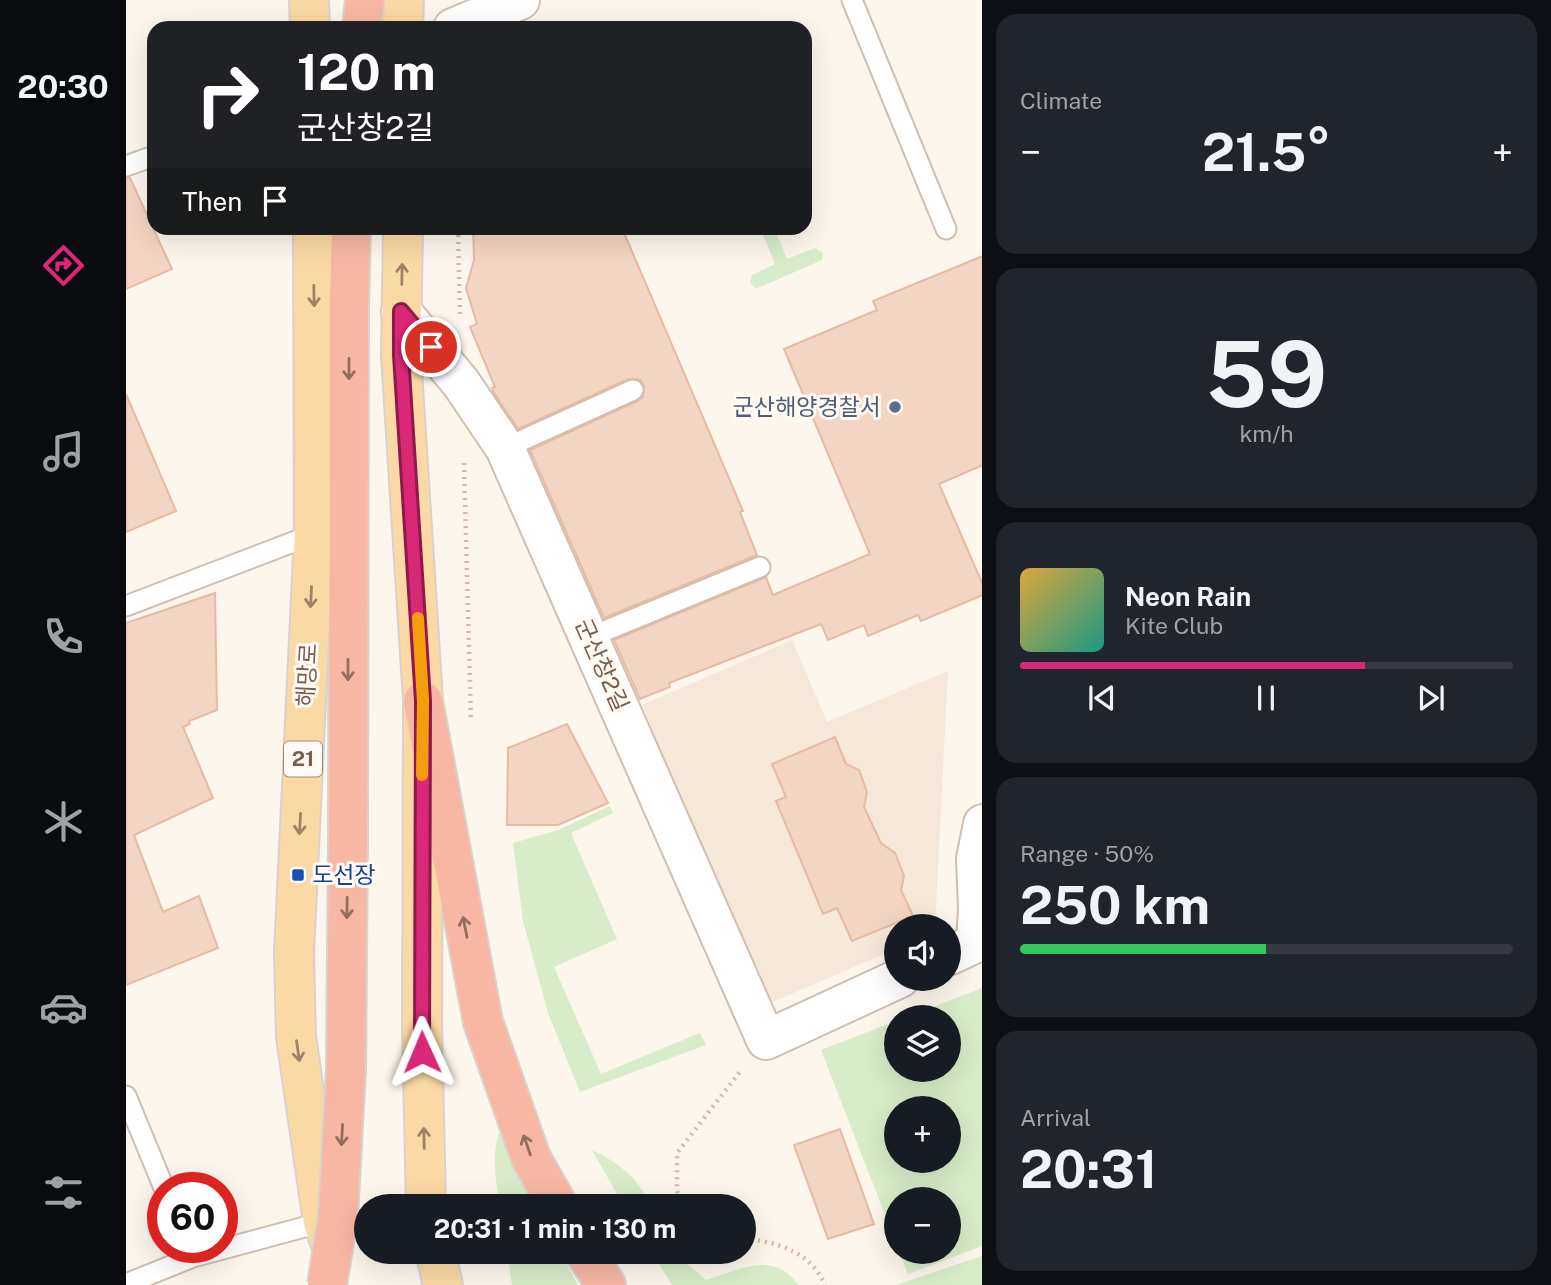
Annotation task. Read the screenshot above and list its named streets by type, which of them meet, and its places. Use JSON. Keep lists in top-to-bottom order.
{
  "streets": {
    "main road": ["해망로", "21"],
    "street": ["군산창2길"]
  },
  "places": {
    "other": ["군산해양경찰서"],
    "transit": ["도선장"]
  },
  "page": {
    "tabs": "20:30",
    "tile": [
      "Climate",
      ["59", "km/h"],
      ["Range · 50%", "250 km"],
      ["Arrival", "20:31"]
    ],
    "turn": ["120 m", "군산창2길"],
    "heat": ["−", "21.5°", "+"],
    "then": "Then",
    "song": ["Neon Rain", "Kite Club"],
    "map_buttons": ["+", "−"],
    "limit": "60",
    "trip": "20:31 · 1 min · 130 m"
  }
}
